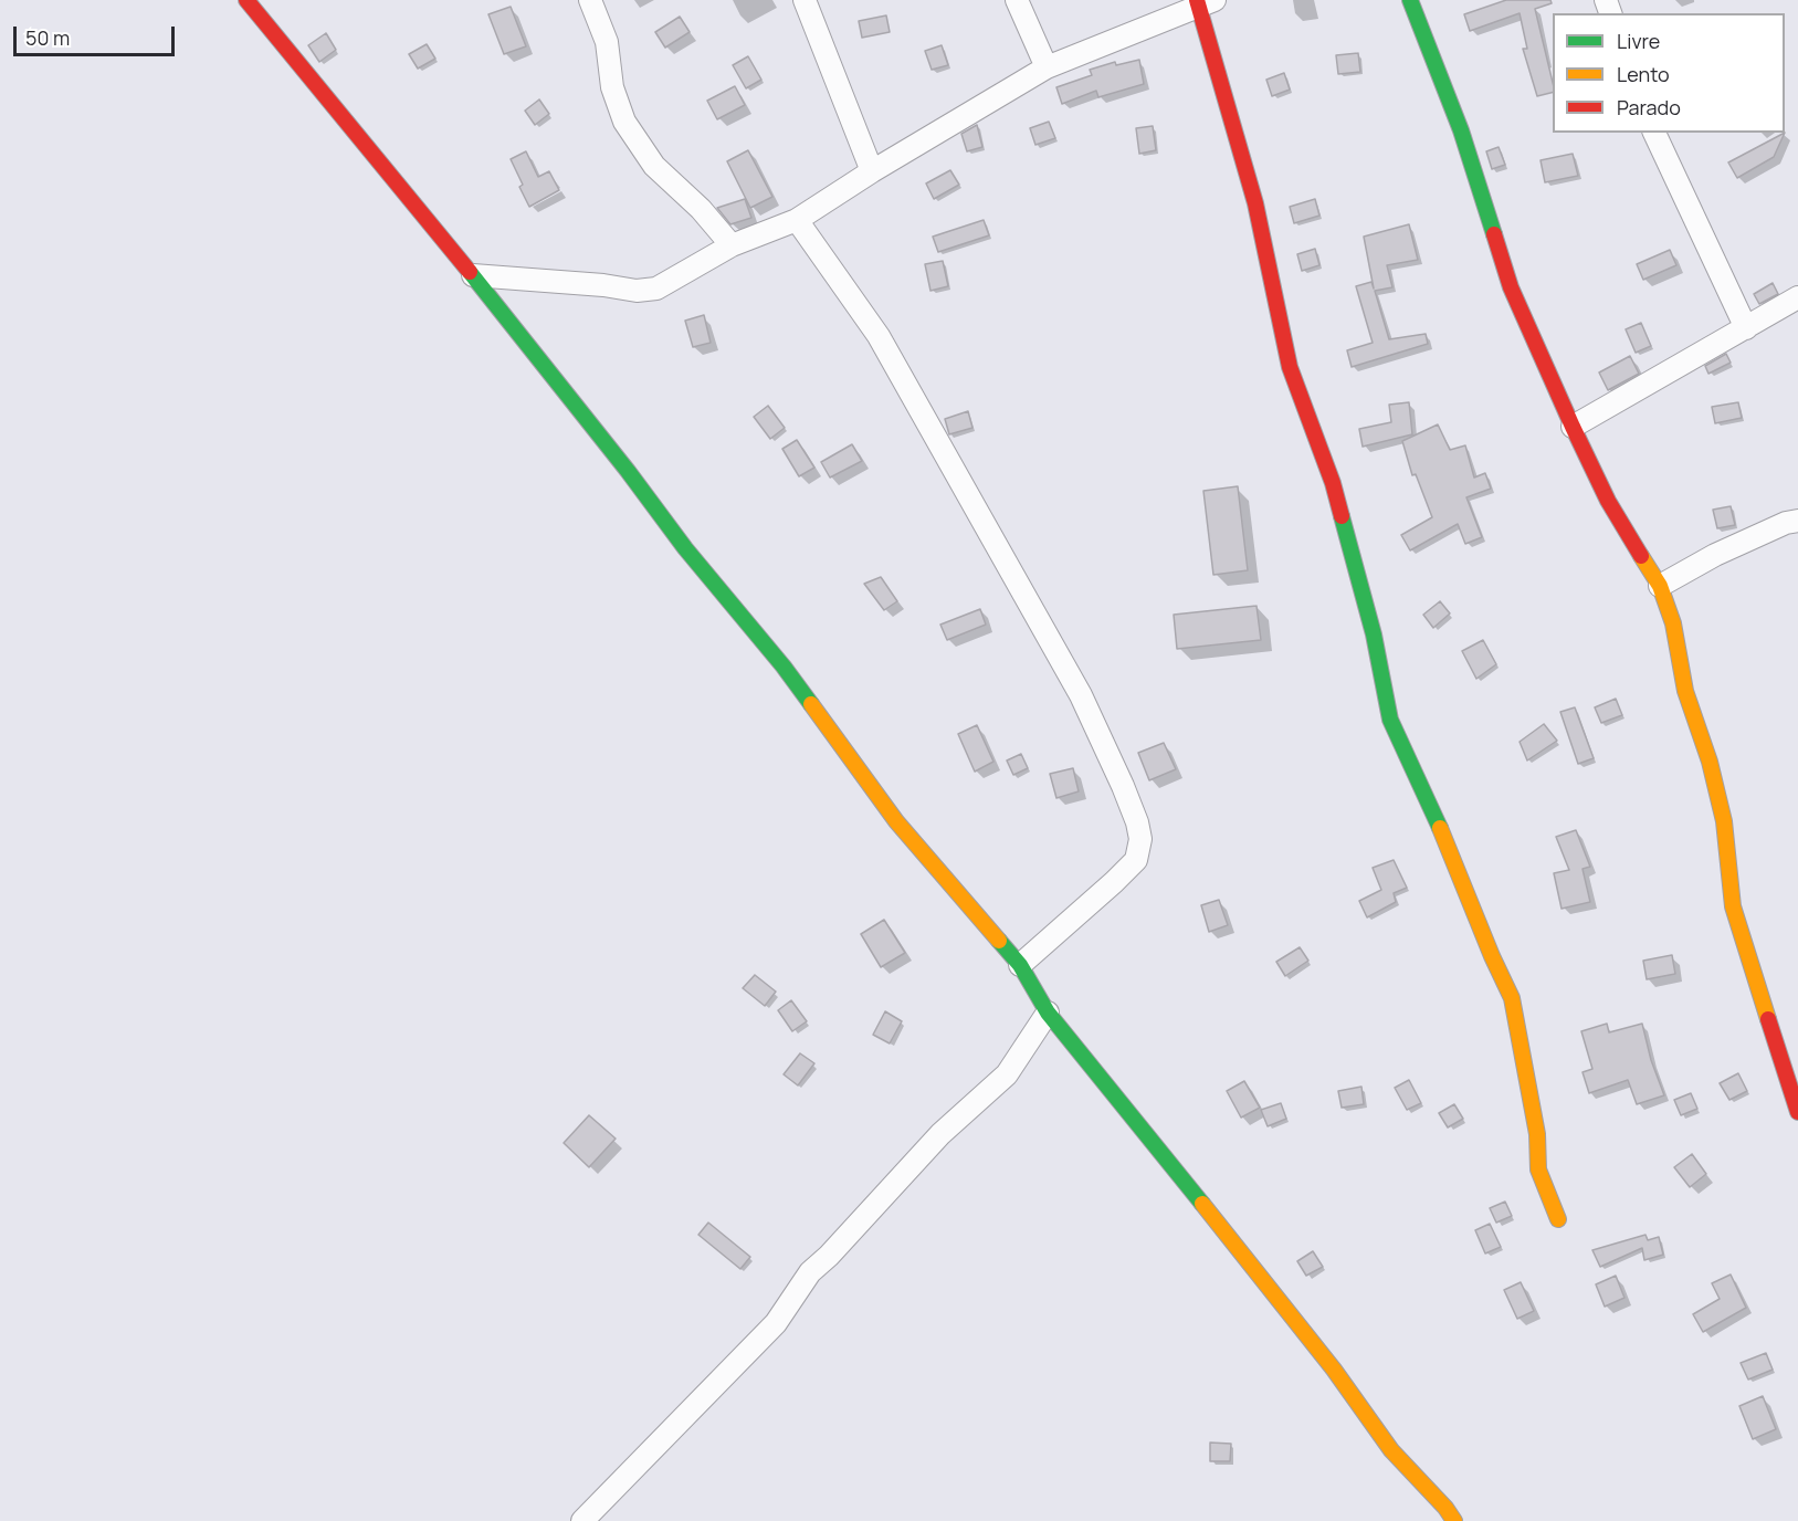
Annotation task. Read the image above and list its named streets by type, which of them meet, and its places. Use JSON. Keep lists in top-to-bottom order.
{
  "legend": ["Livre", "Lento", "Parado"],
  "scale_bar": "50 m"
}
